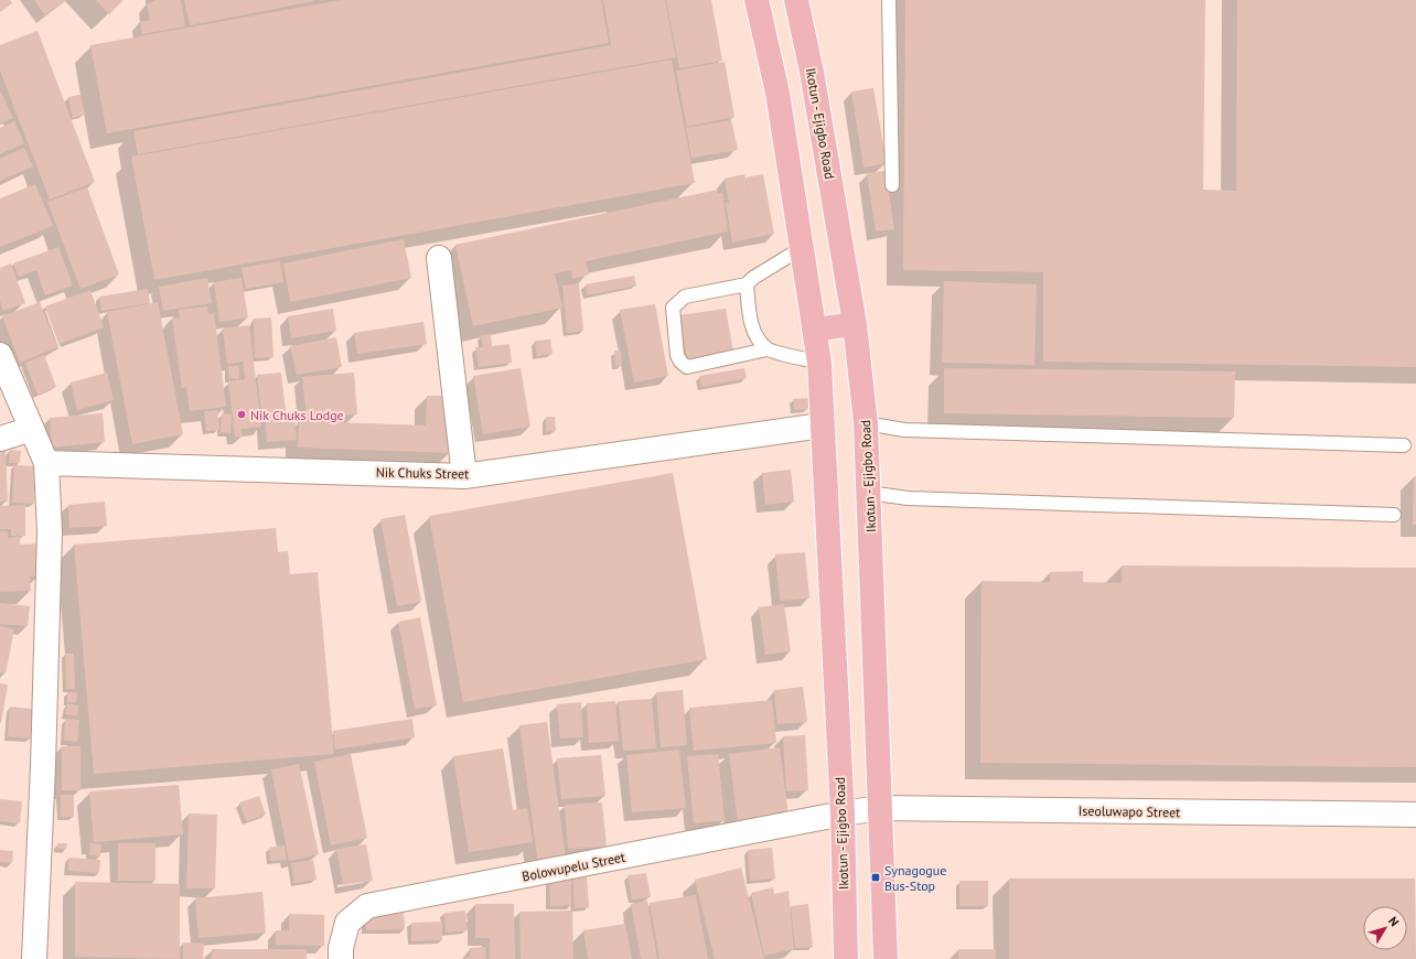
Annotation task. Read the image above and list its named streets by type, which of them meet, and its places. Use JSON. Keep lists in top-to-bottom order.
{
  "streets": {
    "main road": ["Ikotun - Ejigbo Road"],
    "street": ["Nik Chuks Street", "Iseoluwapo Street", "Bolowupelu Street"]
  },
  "crossings": [
    ["Ikotun - Ejigbo Road", "Nik Chuks Street"],
    ["Ikotun - Ejigbo Road", "Iseoluwapo Street"],
    ["Ikotun - Ejigbo Road", "Bolowupelu Street"],
    ["Iseoluwapo Street", "Bolowupelu Street"]
  ],
  "places": {
    "other": ["Nik Chuks Lodge"],
    "transit": ["Synagogue Bus-Stop"]
  },
  "north": "top right"
}
